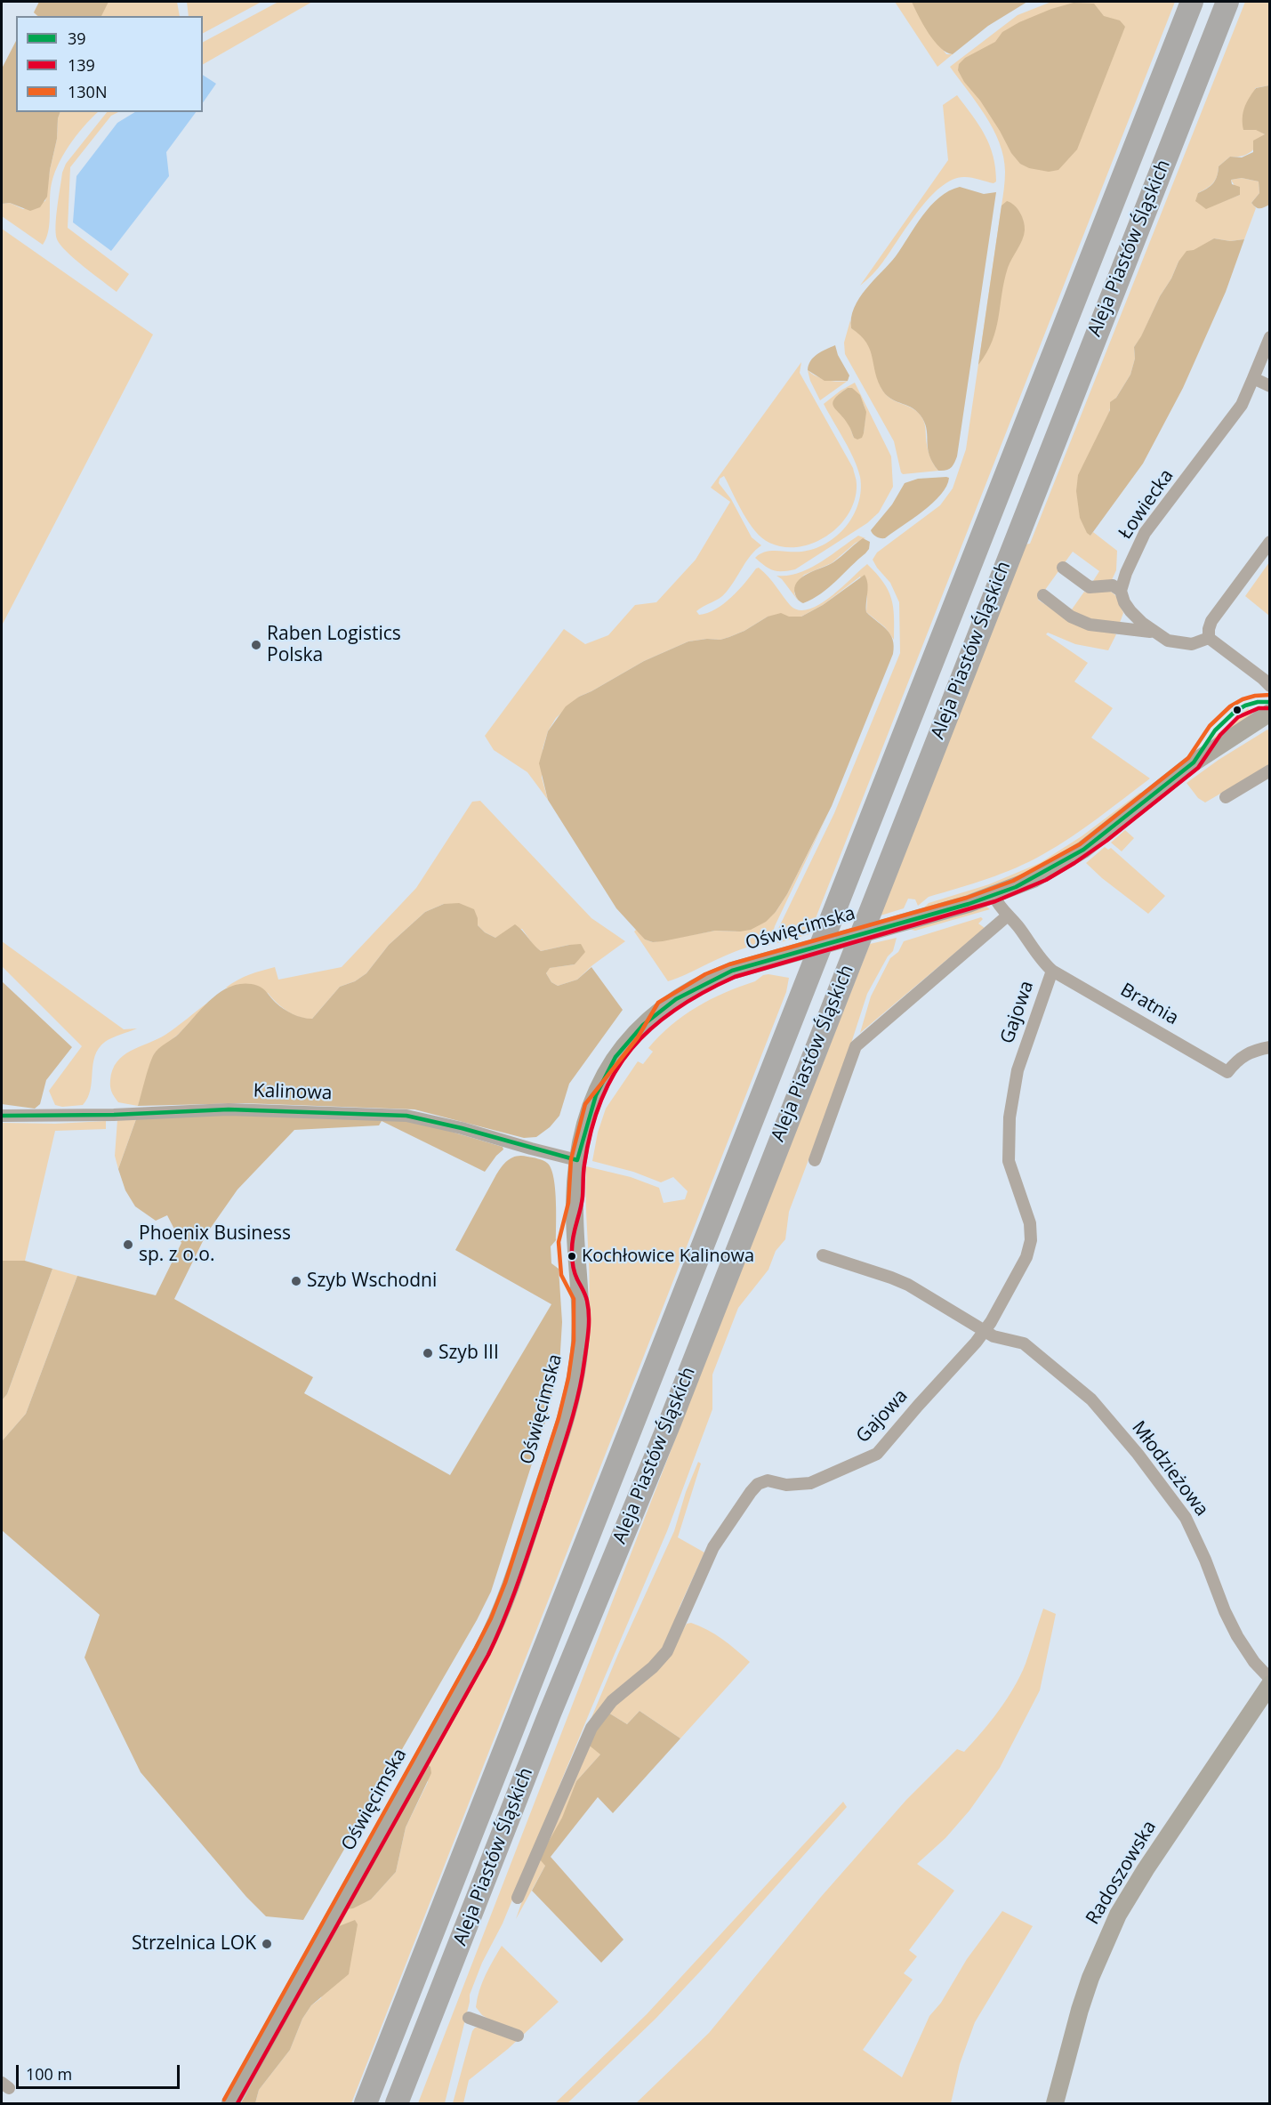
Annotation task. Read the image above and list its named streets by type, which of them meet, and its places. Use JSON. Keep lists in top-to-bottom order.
{
  "streets": {
    "highway": ["Aleja Piastów Śląskich"],
    "street": [
      "Łowiecka",
      "Oświęcimska",
      "Bratnia",
      "Gajowa",
      "Kalinowa",
      "Młodzieżowa",
      "Radoszowska"
    ]
  },
  "crossings": [
    ["Oświęcimska", "Gajowa"],
    ["Oświęcimska", "Kalinowa"],
    ["Bratnia", "Gajowa"],
    ["Gajowa", "Młodzieżowa"]
  ],
  "places": [
    "Raben Logistics Polska",
    "Phoenix Business sp. z o.o.",
    "Kochłowice Kalinowa",
    "Szyb Wschodni",
    "Szyb III",
    "Strzelnica LOK"
  ],
  "lines": ["transit line 130N", "transit line 39", "transit line 139"],
  "legend": ["39", "139", "130N"],
  "scale_bar": "100 m"
}
